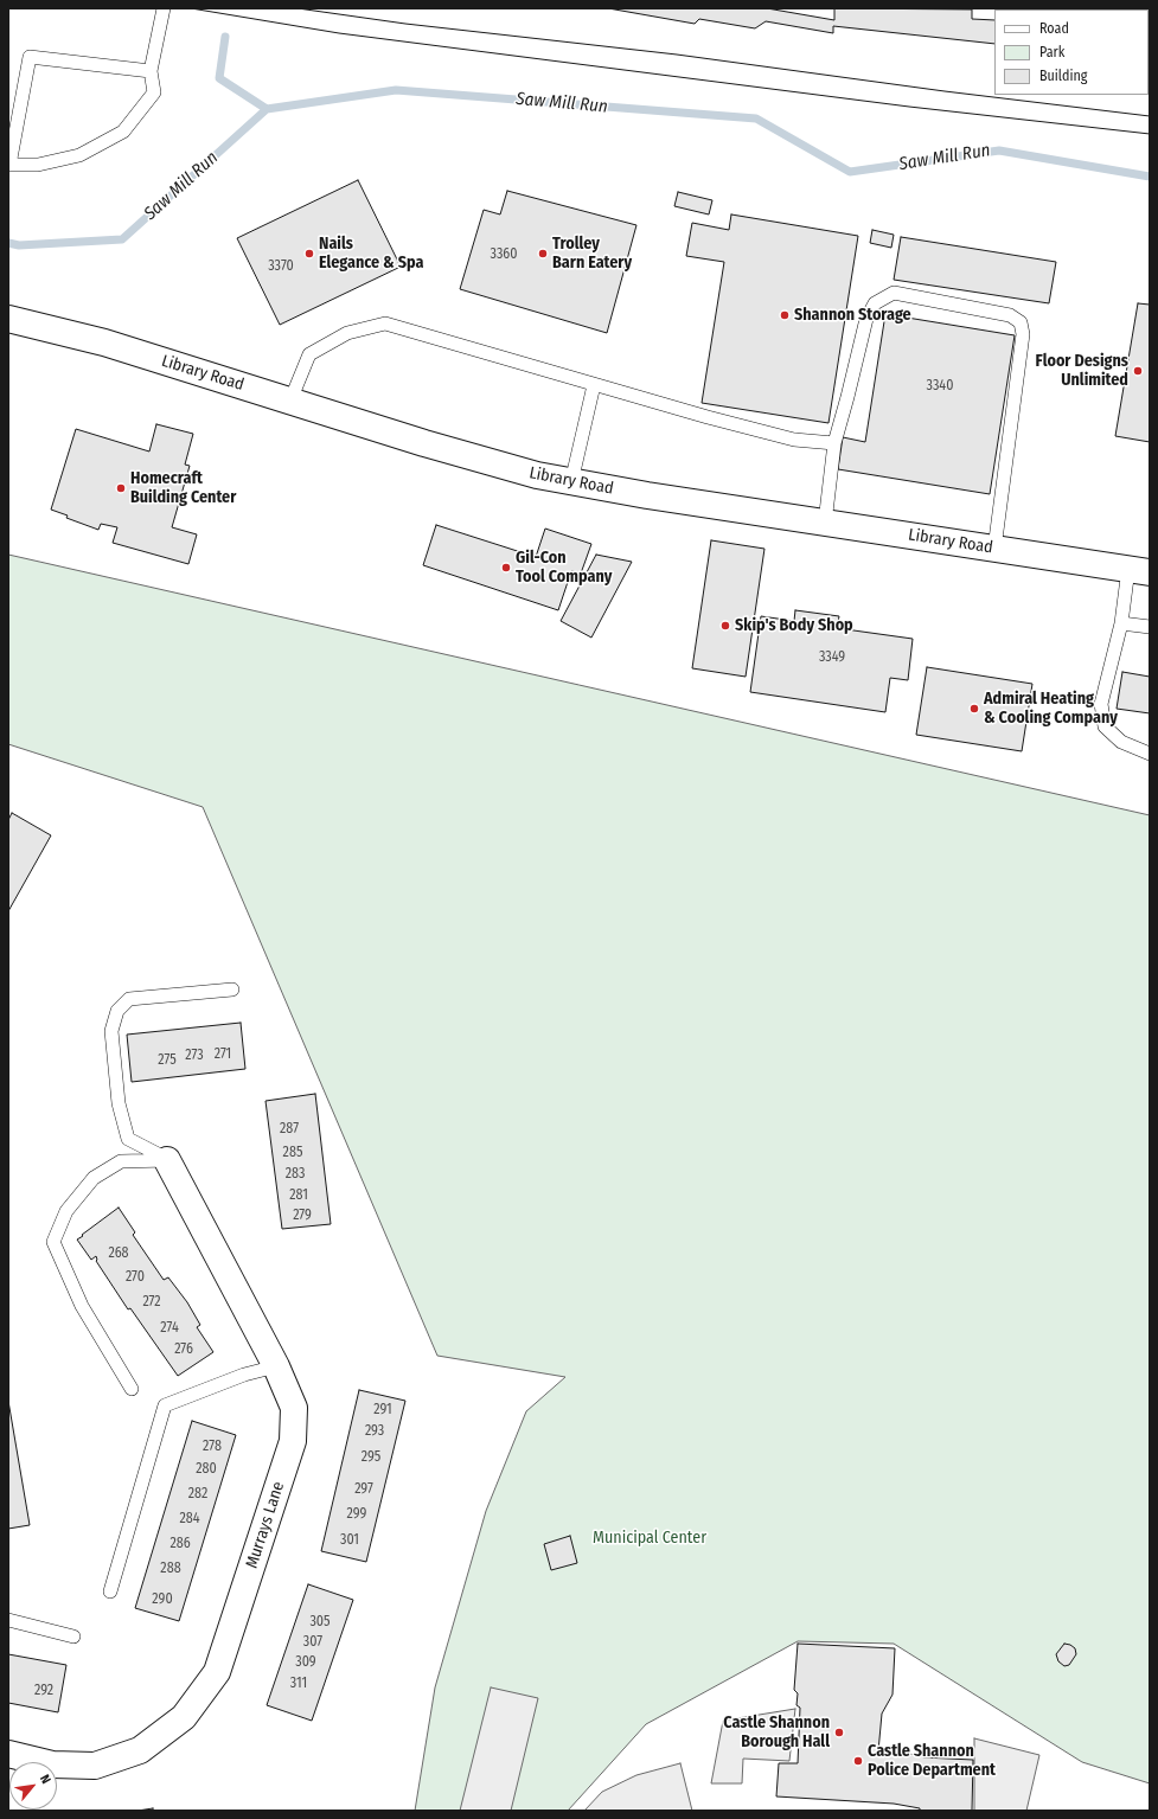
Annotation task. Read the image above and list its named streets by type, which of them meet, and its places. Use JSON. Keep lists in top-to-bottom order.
{
  "streets": {
    "main road": ["Library Road", "Murrays Lane"]
  },
  "water": ["Saw Mill Run"],
  "parks": ["Municipal Center"],
  "places": [
    "Nails Elegance & Spa",
    "Trolley Barn Eatery",
    "Shannon Storage",
    "Floor Designs Unlimited",
    "Homecraft Building Center",
    "Gil-Con Tool Company",
    "Skip's Body Shop",
    "Admiral Heating & Cooling Company",
    "Castle Shannon Borough Hall",
    "Castle Shannon Police Department"
  ],
  "house_numbers": [
    "3360",
    "3370",
    "3340",
    "3349",
    "271",
    "273",
    "275",
    "287",
    "285",
    "283",
    "281",
    "279",
    "268",
    "270",
    "272",
    "274",
    "276",
    "291",
    "293",
    "278",
    "295",
    "280",
    "297",
    "282",
    "299",
    "284",
    "301",
    "286",
    "288",
    "290",
    "305",
    "307",
    "309",
    "311",
    "292"
  ],
  "legend": ["Road", "Park", "Building"],
  "north": "top right"
}
